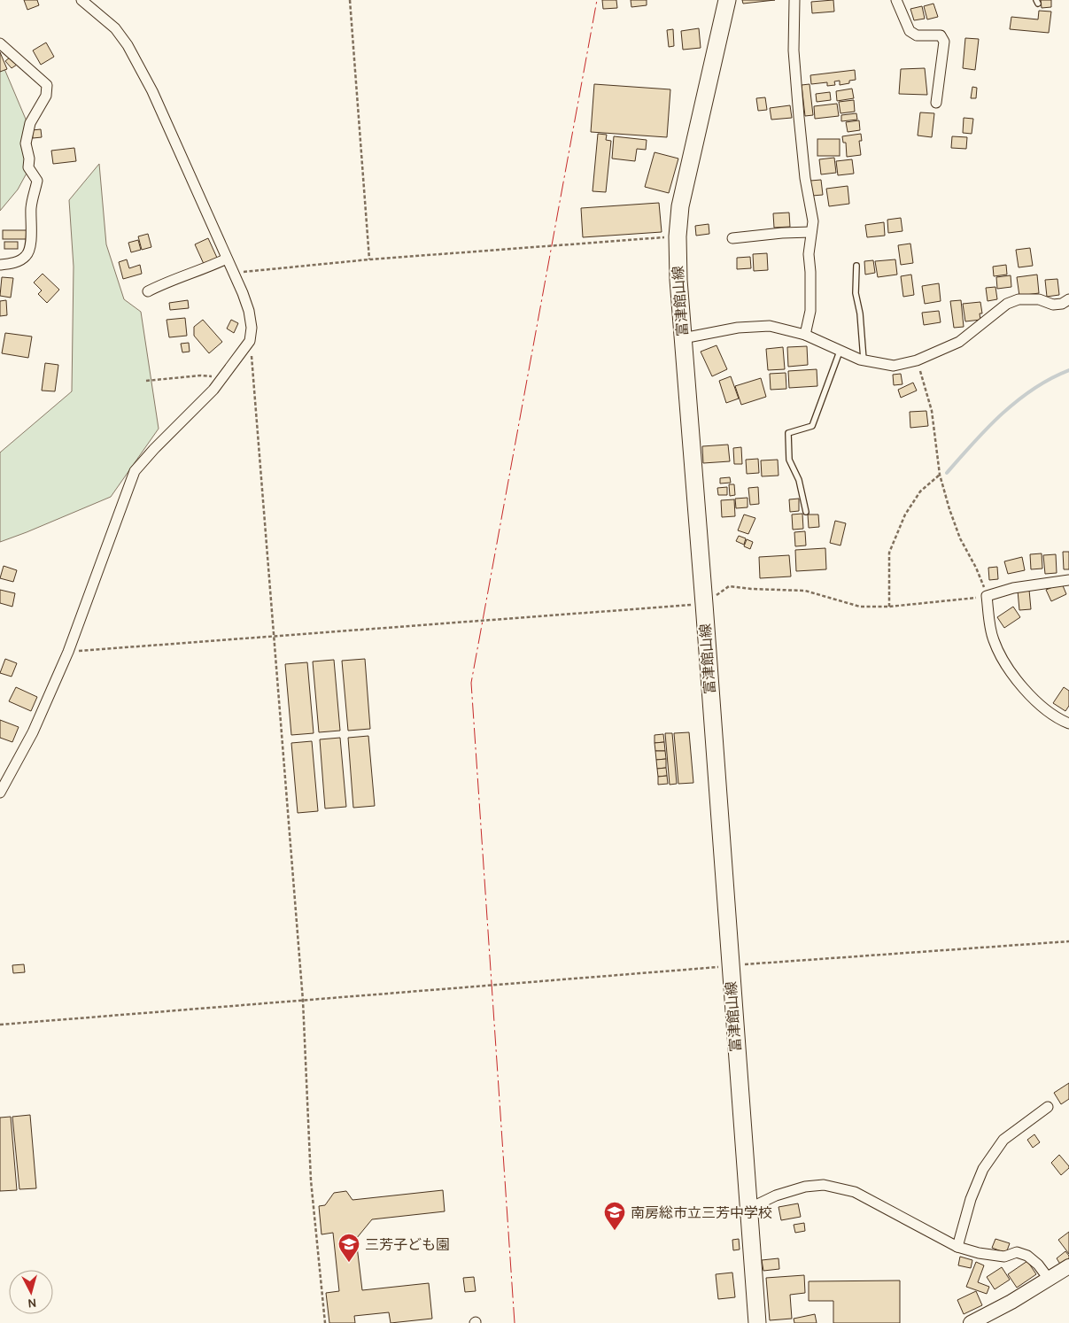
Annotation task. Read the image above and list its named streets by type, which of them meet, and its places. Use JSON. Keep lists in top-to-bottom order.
{
  "streets": {
    "main road": ["富津館山線"]
  },
  "places": {
    "school or university": ["南房総市立三芳中学校", "三芳子ども園"]
  },
  "north": "bottom"
}
